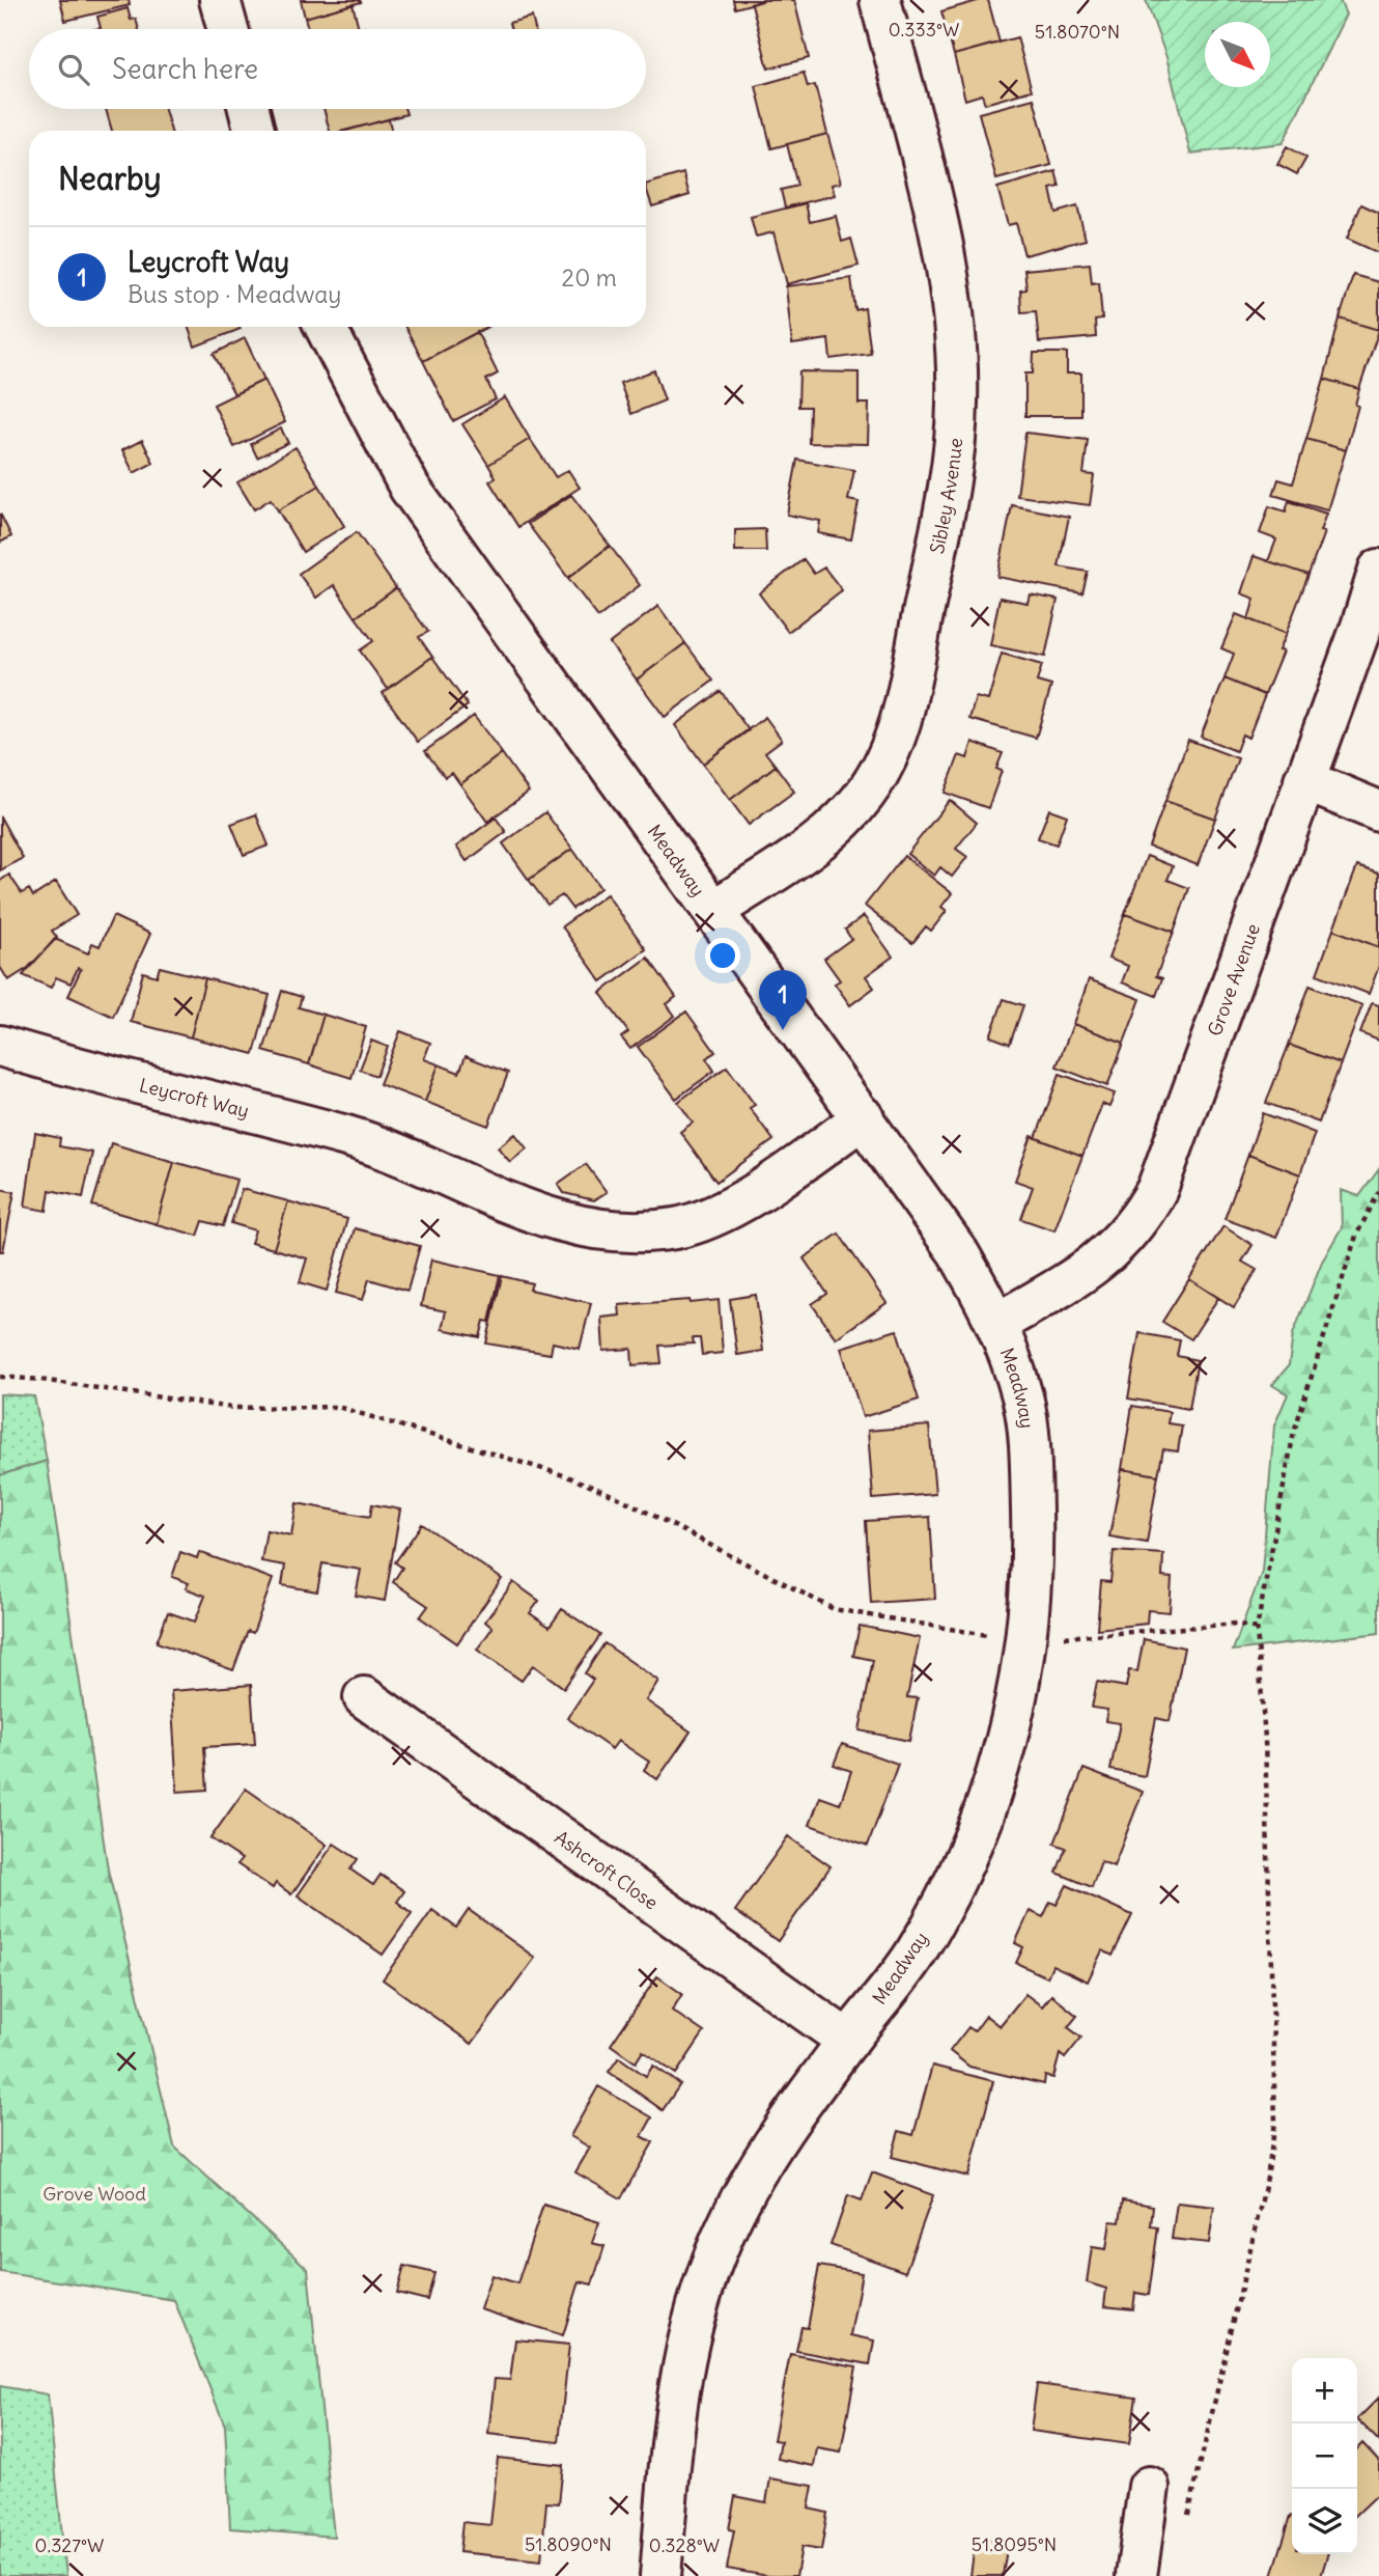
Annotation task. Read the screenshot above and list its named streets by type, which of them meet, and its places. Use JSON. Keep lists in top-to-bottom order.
{
  "streets": {
    "street": [
      "Sibley Avenue",
      "Meadway",
      "Grove Avenue",
      "Leycroft Way",
      "Ashcroft Close"
    ]
  },
  "crossings": [
    ["Sibley Avenue", "Meadway"],
    ["Meadway", "Grove Avenue"],
    ["Meadway", "Leycroft Way"],
    ["Meadway", "Ashcroft Close"]
  ],
  "parks": ["Grove Wood"],
  "north": "bottom right",
  "page": {
    "search": "Search here",
    "heading": "Nearby",
    "list": [
      {
        "mark": "1",
        "name": "Leycroft Way",
        "note": "Bus stop · Meadway",
        "value": "20 m"
      }
    ],
    "pins": "1",
    "map_buttons": ["+", "−"]
  },
  "coordinates": [
    "0.333°W",
    "51.8070°N",
    "51.8090°N",
    "51.8095°N",
    "0.327°W",
    "0.328°W"
  ]
}
